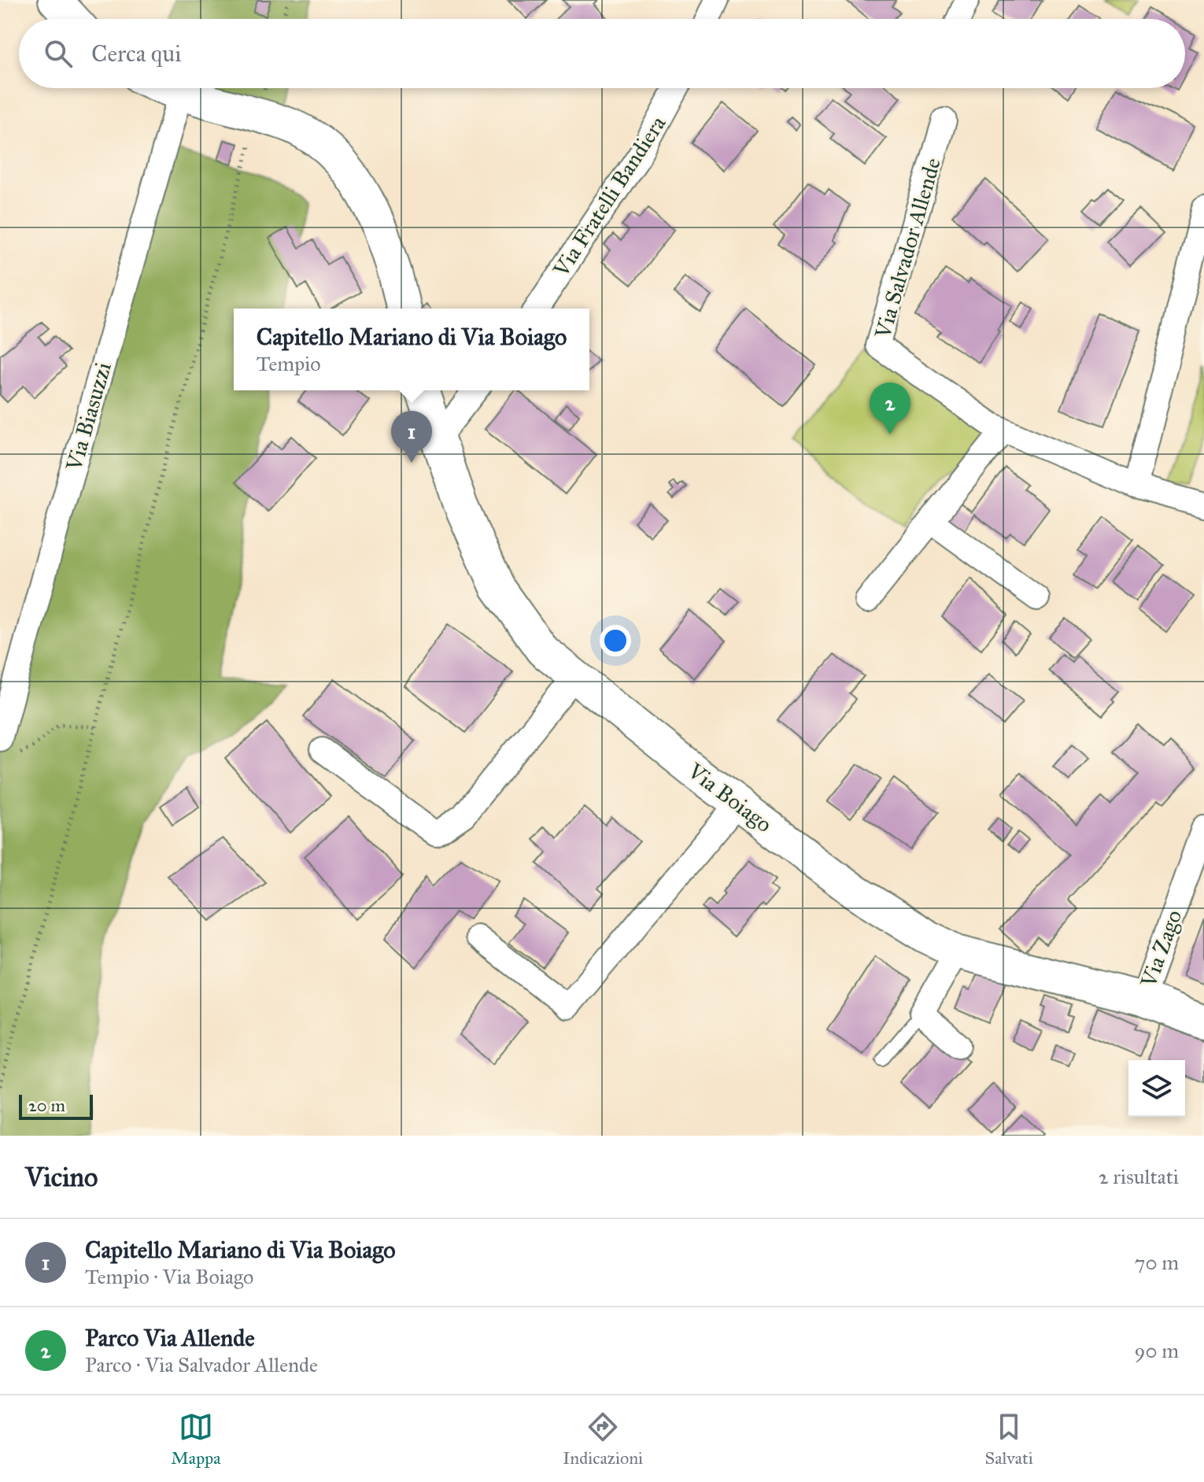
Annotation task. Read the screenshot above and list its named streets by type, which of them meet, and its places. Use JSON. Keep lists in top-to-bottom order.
{
  "streets": {
    "street": [
      "Via Fratelli Bandiera",
      "Via Salvador Allende",
      "Via Biasuzzi",
      "Via Boiago",
      "Via Zago"
    ]
  },
  "crossings": [
    ["Via Boiago", "Via Zago"]
  ],
  "scale_bar": "20 m",
  "page": {
    "search": "Cerca qui",
    "popup": ["Capitello Mariano di Via Boiago", "Tempio"],
    "pins": ["2", "1"],
    "scale": "20 m",
    "heading": ["Vicino", "2 risultati"],
    "list": [
      {
        "mark": "1",
        "name": "Capitello Mariano di Via Boiago",
        "note": "Tempio · Via Boiago",
        "value": "70 m"
      },
      {
        "mark": "2",
        "name": "Parco Via Allende",
        "note": "Parco · Via Salvador Allende",
        "value": "90 m"
      }
    ],
    "nav": ["Mappa", "Indicazioni", "Salvati"]
  }
}
